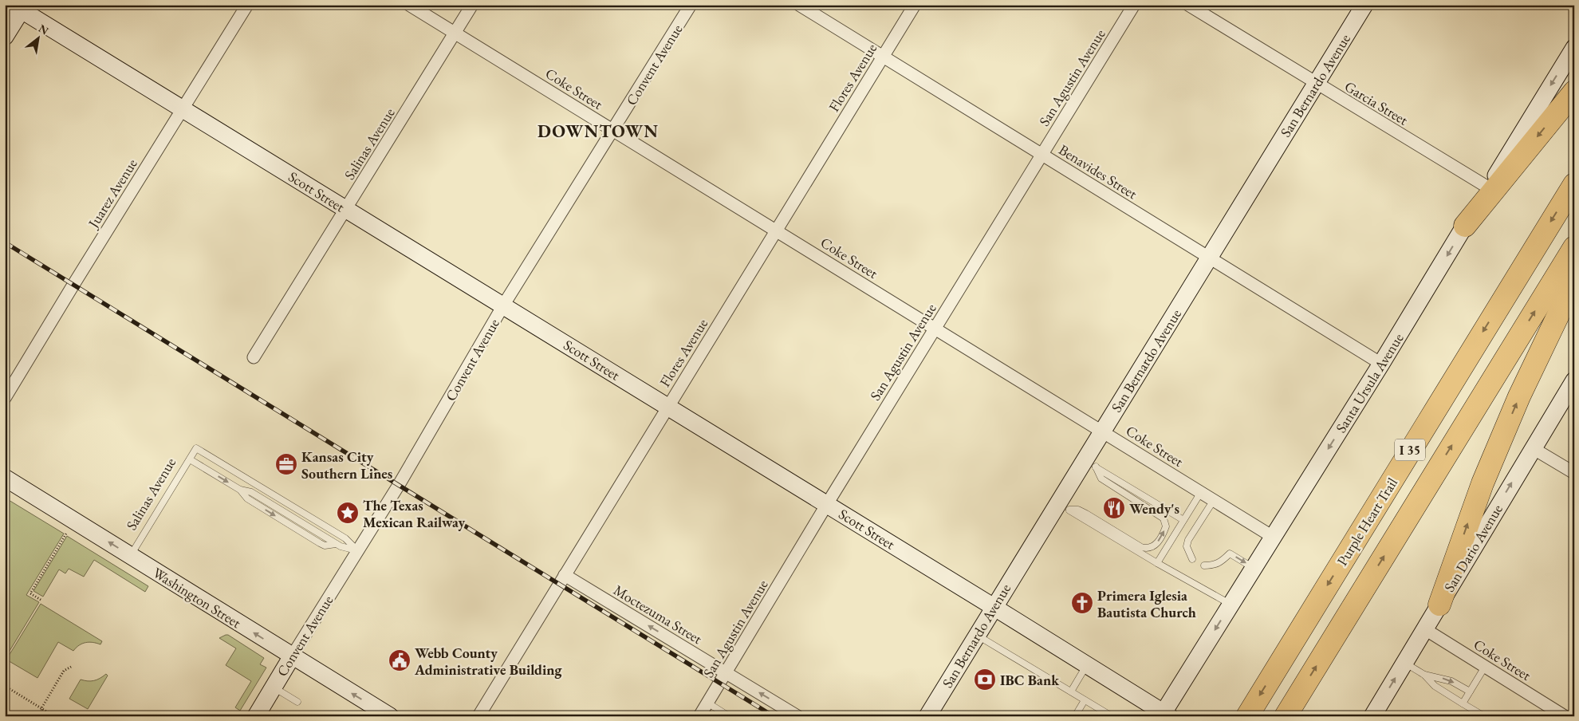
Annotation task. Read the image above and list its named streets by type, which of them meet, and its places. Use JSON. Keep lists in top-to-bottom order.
{
  "streets": {
    "highway": ["I 35", "Purple Heart Trail"],
    "main road": [
      "Convent Avenue",
      "San Bernardo Avenue",
      "Scott Street",
      "Santa Ursula Avenue",
      "San Dario Avenue",
      "Washington Street"
    ],
    "street": [
      "Flores Avenue",
      "San Agustin Avenue",
      "Coke Street",
      "Garcia Street",
      "Salinas Avenue",
      "Benavides Street",
      "Juarez Avenue",
      "Moctezuma Street"
    ]
  },
  "crossings": [
    ["Convent Avenue", "Coke Street"],
    ["Convent Avenue", "Salinas Avenue"],
    ["Convent Avenue", "Scott Street"],
    ["Convent Avenue", "Washington Street"],
    ["Flores Avenue", "Coke Street"],
    ["Flores Avenue", "Benavides Street"],
    ["Flores Avenue", "Scott Street"],
    ["Flores Avenue", "Moctezuma Street"],
    ["San Agustin Avenue", "Coke Street"],
    ["San Agustin Avenue", "Benavides Street"],
    ["San Agustin Avenue", "Scott Street"],
    ["San Agustin Avenue", "Moctezuma Street"],
    ["San Bernardo Avenue", "Coke Street"],
    ["San Bernardo Avenue", "Garcia Street"],
    ["San Bernardo Avenue", "Benavides Street"],
    ["San Bernardo Avenue", "Scott Street"],
    ["Coke Street", "Salinas Avenue"],
    ["Coke Street", "Santa Ursula Avenue"],
    ["Coke Street", "San Dario Avenue"],
    ["Garcia Street", "Santa Ursula Avenue"],
    ["Salinas Avenue", "Scott Street"],
    ["Salinas Avenue", "Washington Street"],
    ["Benavides Street", "Santa Ursula Avenue"],
    ["Scott Street", "Juarez Avenue"],
    ["Scott Street", "Santa Ursula Avenue"]
  ],
  "one_way": [
    "Santa Ursula Avenue",
    "San Dario Avenue",
    "Washington Street",
    "Moctezuma Street"
  ],
  "districts": ["DOWNTOWN"],
  "places": {
    "office": ["Kansas City Southern Lines"],
    "restaurant": ["Wendy's"],
    "place": ["The Texas Mexican Railway"],
    "church": ["Primera Iglesia Bautista Church"],
    "public building": ["Webb County Administrative Building"],
    "bank": ["IBC Bank"]
  },
  "north": "top right"
}
